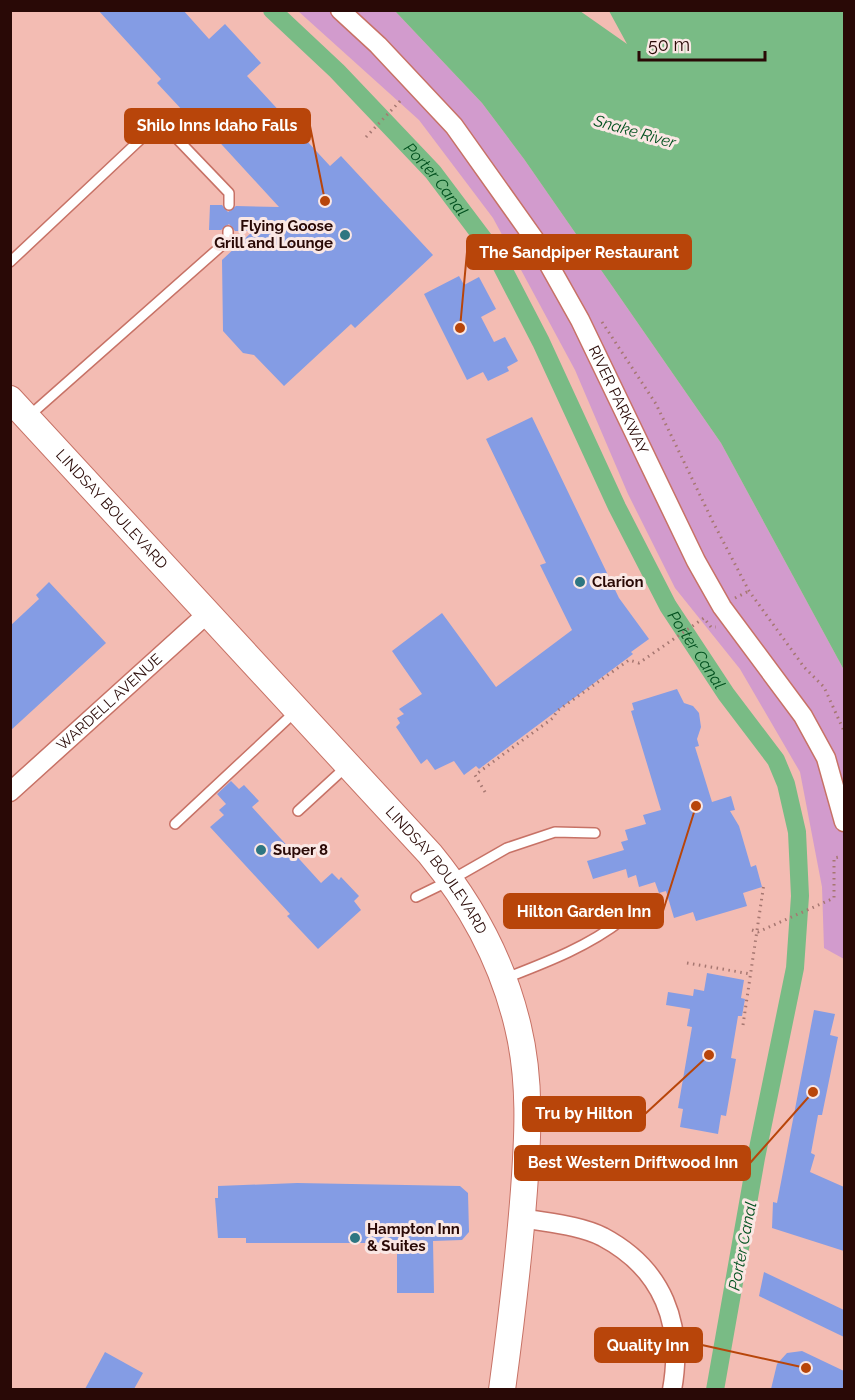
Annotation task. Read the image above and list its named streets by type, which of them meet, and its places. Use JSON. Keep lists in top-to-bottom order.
{
  "streets": {
    "street": ["RIVER PARKWAY", "LINDSAY BOULEVARD", "WARDELL AVENUE"]
  },
  "crossings": [
    ["LINDSAY BOULEVARD", "WARDELL AVENUE"]
  ],
  "water": ["Snake River", "Porter Canal"],
  "places": [
    "Shilo Inns Idaho Falls",
    "Flying Goose Grill and Lounge",
    "The Sandpiper Restaurant",
    "Clarion",
    "Hilton Garden Inn",
    "Super 8",
    "Tru by Hilton",
    "Best Western Driftwood Inn",
    "Hampton Inn & Suites",
    "Quality Inn"
  ],
  "scale_bar": "50 m"
}
